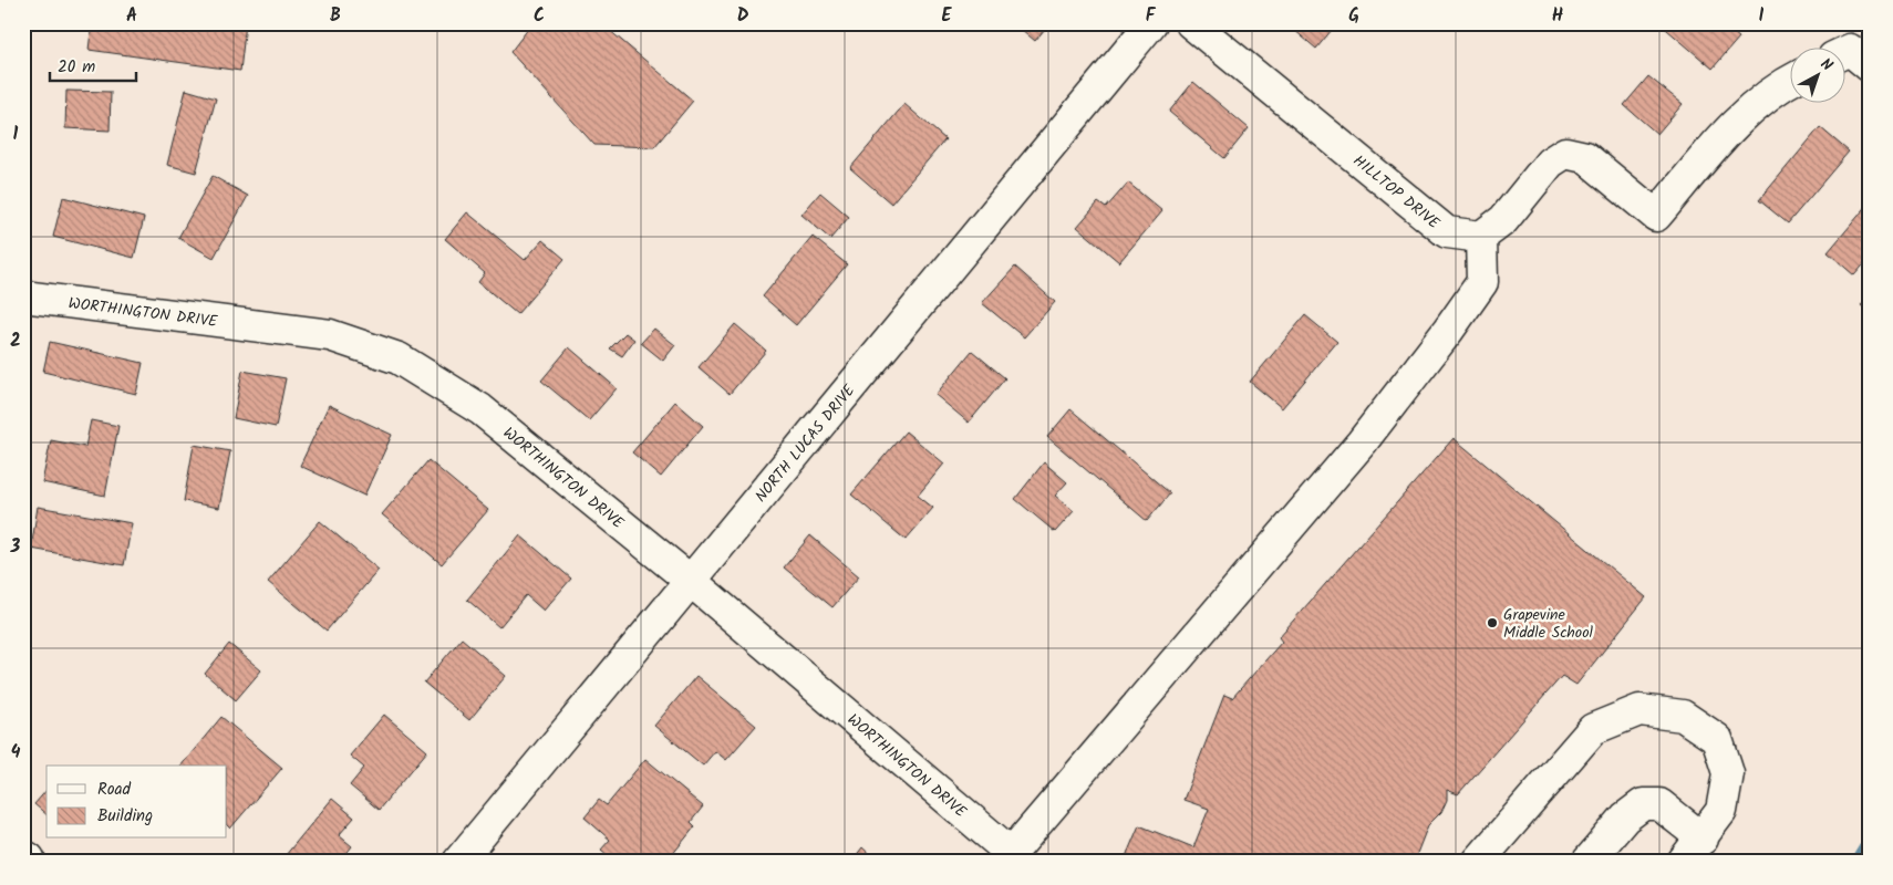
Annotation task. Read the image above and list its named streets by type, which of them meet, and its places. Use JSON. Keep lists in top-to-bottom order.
{
  "streets": {
    "street": ["HILLTOP DRIVE", "WORTHINGTON DRIVE", "NORTH LUCAS DRIVE"]
  },
  "crossings": [
    ["WORTHINGTON DRIVE", "NORTH LUCAS DRIVE"]
  ],
  "places": ["Grapevine Middle School"],
  "legend": ["Road", "Building"],
  "scale_bar": "20 m",
  "north": "top right",
  "grid": {
    "columns": [
      "A",
      "B",
      "C",
      "D",
      "E",
      "F",
      "G",
      "H",
      "I"
    ],
    "rows": [
      "1",
      "2",
      "3",
      "4"
    ]
  }
}
